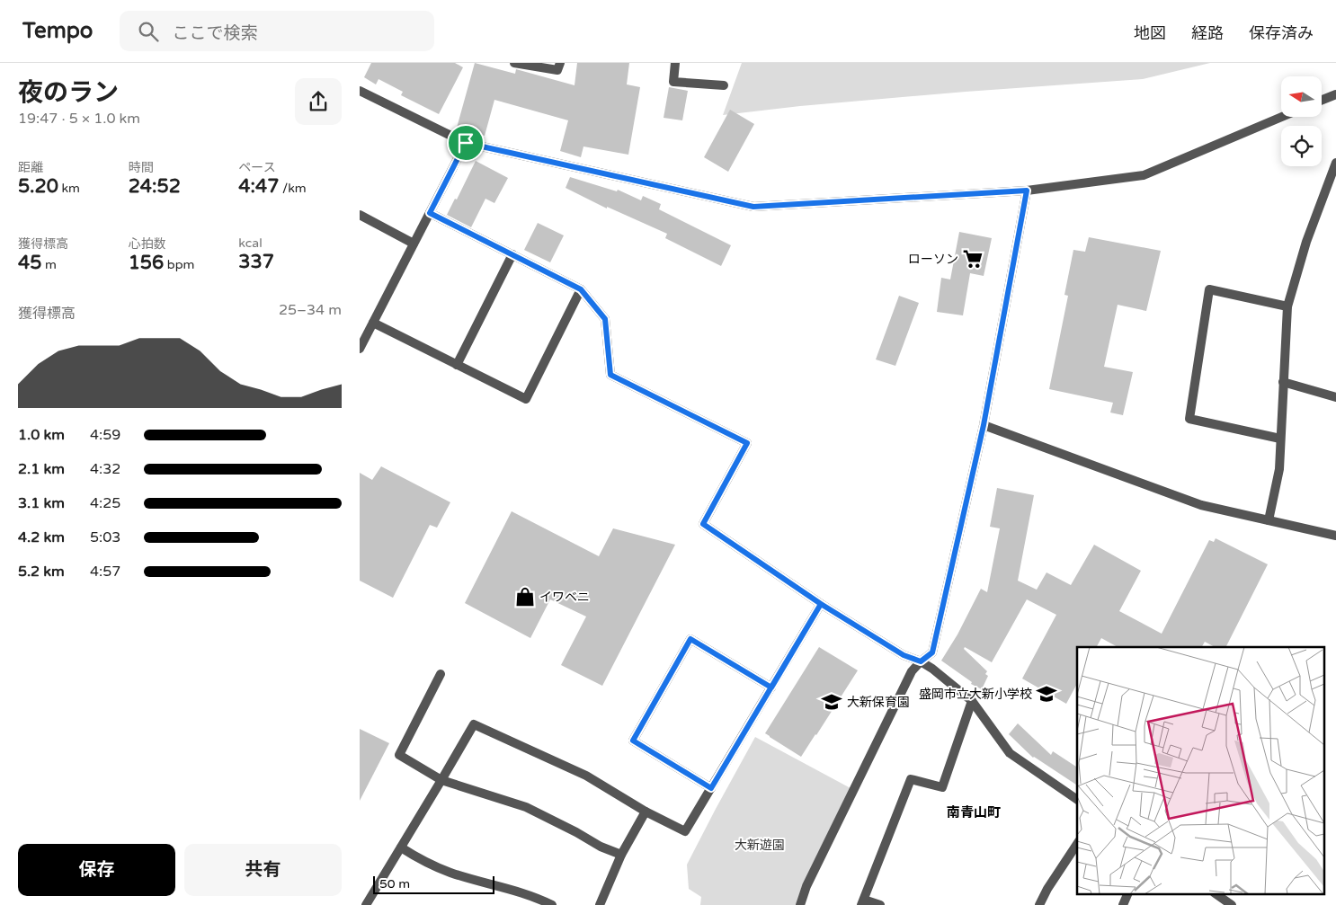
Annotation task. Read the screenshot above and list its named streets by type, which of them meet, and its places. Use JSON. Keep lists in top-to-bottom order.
{
  "districts": ["南青山町"],
  "parks": ["大新遊園"],
  "places": {
    "supermarket": ["ローソン"],
    "shop": ["イワベニ"],
    "school or university": ["盛岡市立大新小学校", "大新保育園"]
  },
  "scale_bar": "50 m",
  "north": "left",
  "page": {
    "header": "Tempo",
    "search": "ここで検索",
    "nav": ["地図", "経路", "保存済み"],
    "heading": ["夜のラン", "19:47 · 5 × 1.0 km"],
    "stats": [
      ["距離", "5.20 km"],
      ["時間", "24:52"],
      ["ペース", "4:47 /km"],
      ["獲得標高", "45 m"],
      ["心拍数", "156 bpm"],
      ["kcal", "337"]
    ],
    "chart": ["獲得標高", "25–34 m"],
    "list": [
      {
        "name": "1.0 km",
        "note": "4:59"
      },
      {
        "name": "2.1 km",
        "note": "4:32"
      },
      {
        "name": "3.1 km",
        "note": "4:25"
      },
      {
        "name": "4.2 km",
        "note": "5:03"
      },
      {
        "name": "5.2 km",
        "note": "4:57"
      }
    ],
    "buttons": ["保存", "共有"],
    "scale": "50 m"
  }
}
